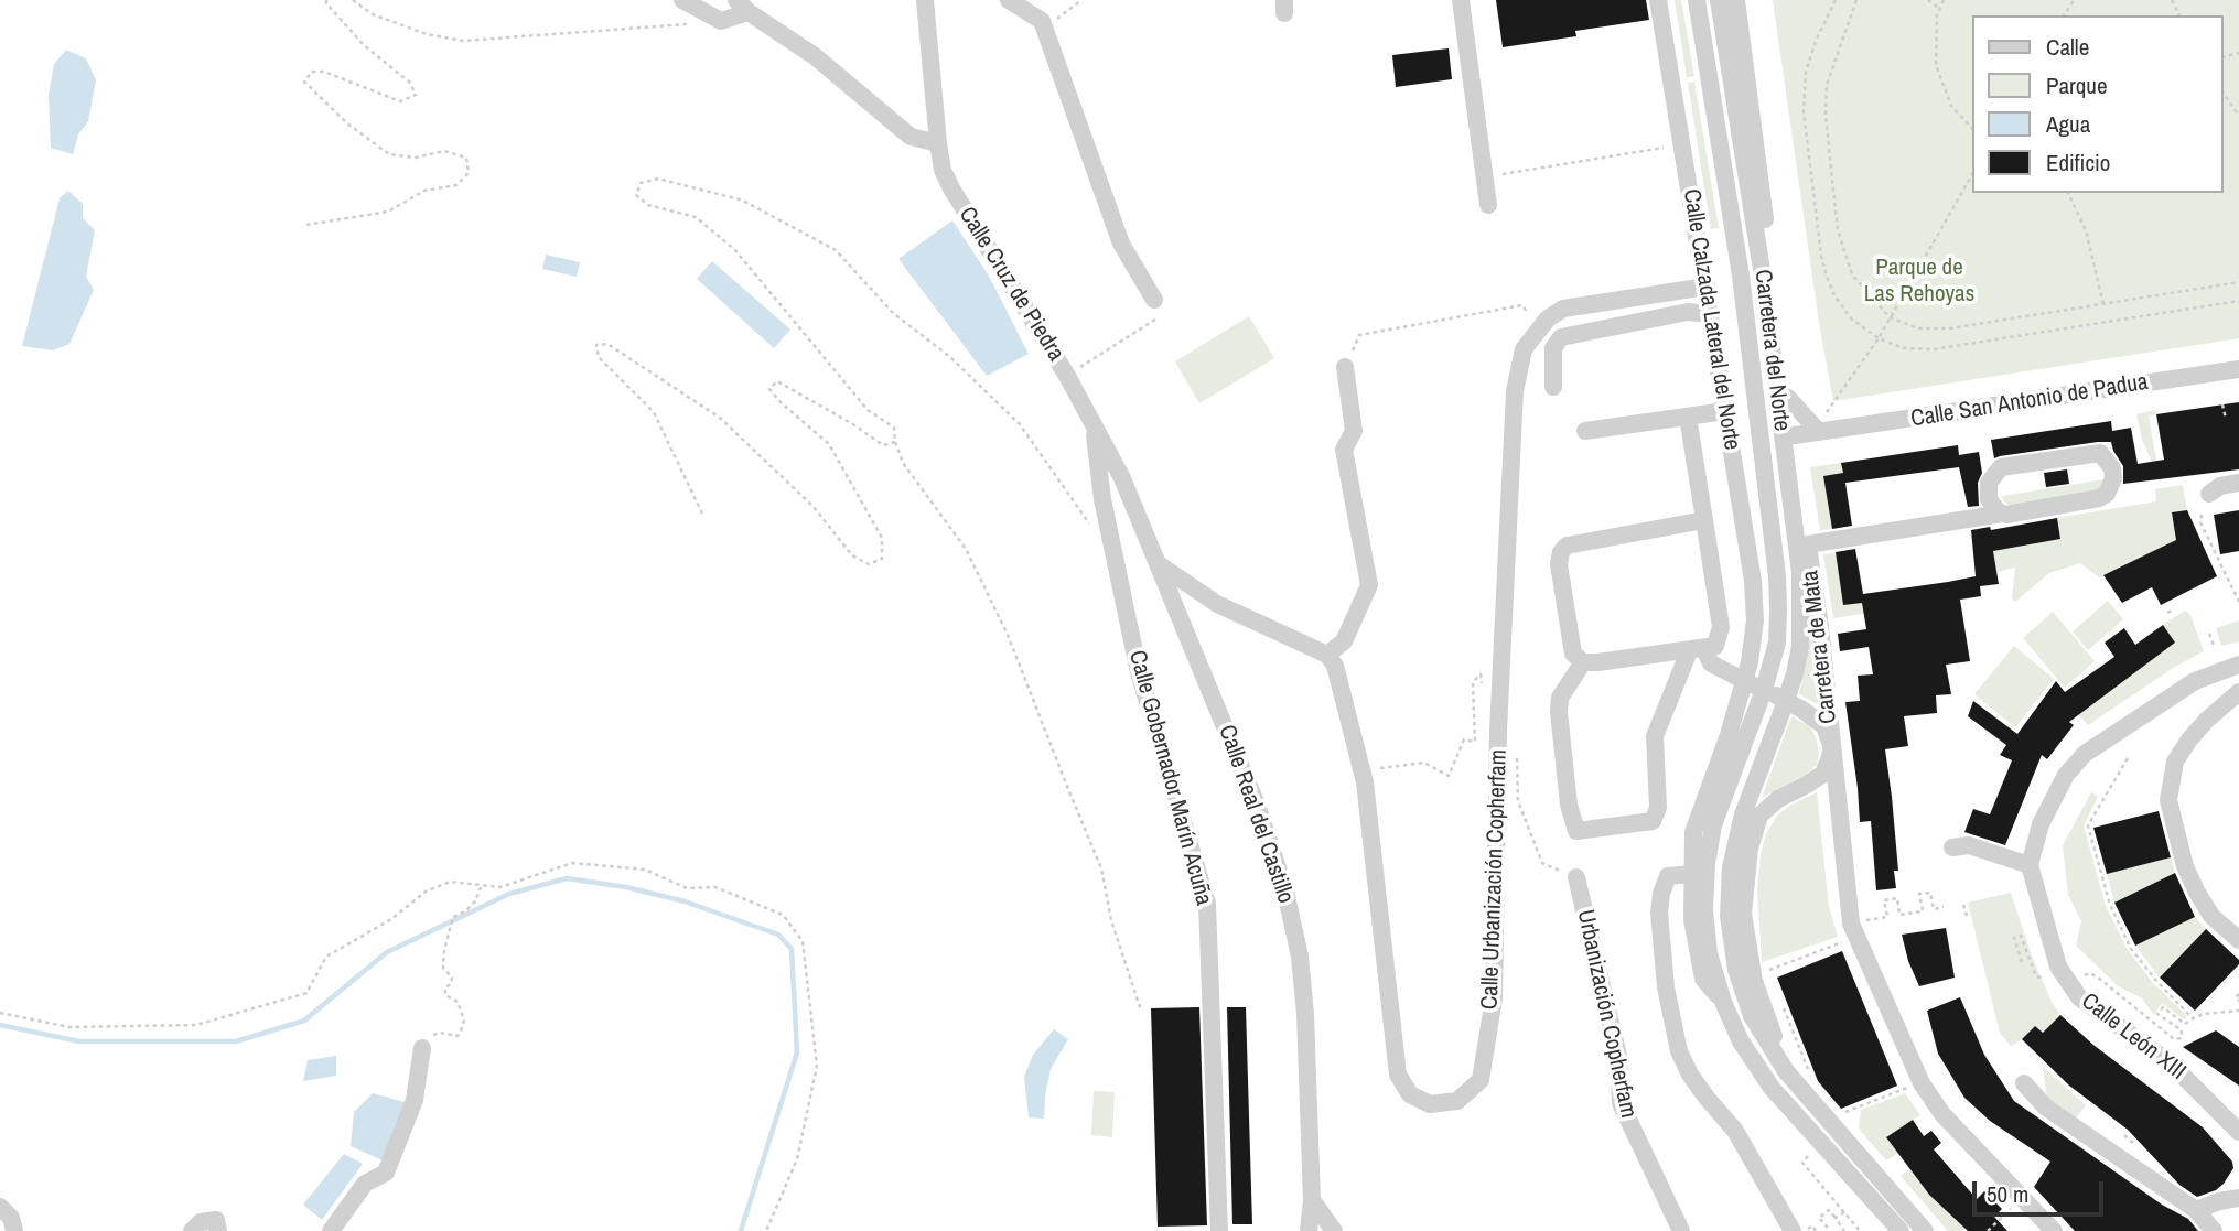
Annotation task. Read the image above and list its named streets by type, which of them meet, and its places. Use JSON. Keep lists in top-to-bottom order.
{
  "streets": {
    "street": [
      "Calle Cruz de Piedra",
      "Calle Calzada Lateral del Norte",
      "Carretera del Norte",
      "Calle San Antonio de Padua",
      "Carretera de Mata",
      "Calle Gobernador Marín Acuña",
      "Calle Real del Castillo",
      "Calle Urbanización Copherfam",
      "Urbanización Copherfam",
      "Calle León XIII"
    ]
  },
  "crossings": [
    ["Calle Cruz de Piedra", "Calle Gobernador Marín Acuña"],
    ["Calle Cruz de Piedra", "Calle Real del Castillo"],
    ["Calle Calzada Lateral del Norte", "Carretera del Norte"],
    ["Calle Calzada Lateral del Norte", "Calle Urbanización Copherfam"],
    ["Calle San Antonio de Padua", "Carretera de Mata"],
    ["Calle Gobernador Marín Acuña", "Calle Real del Castillo"]
  ],
  "parks": ["Parque de Las Rehoyas"],
  "legend": [
    "Calle",
    "Parque",
    "Agua",
    "Edificio"
  ],
  "scale_bar": "50 m"
}
